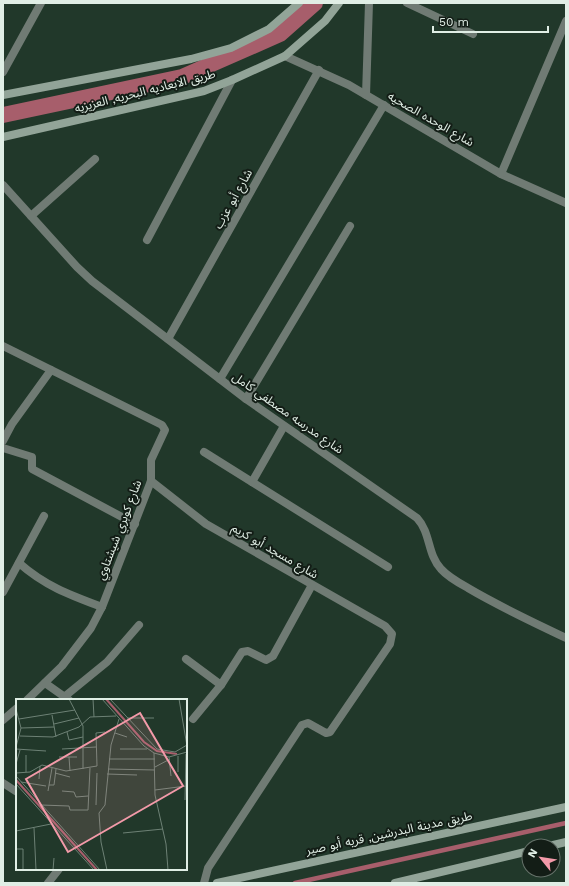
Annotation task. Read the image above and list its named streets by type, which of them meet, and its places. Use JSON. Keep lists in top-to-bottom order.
{
  "streets": {
    "street": [
      "طريق الابعاديه البحريه, العزيزيه",
      "شارع الوحده الصحيه",
      "شارع أبو عزب",
      "شارع مدرسه مصطفي كامل",
      "شارع كوبري شيشتاوي",
      "شارع مسجد أبو كريم",
      "طريق مدينة البدرشين, قريه أبو صير"
    ]
  },
  "crossings": [
    ["طريق الابعاديه البحريه, العزيزيه", "شارع الوحده الصحيه"],
    ["شارع الوحده الصحيه", "شارع أبو عزب"],
    ["شارع أبو عزب", "شارع مدرسه مصطفي كامل"],
    ["شارع كوبري شيشتاوي", "شارع مسجد أبو كريم"]
  ],
  "scale_bar": "50 m",
  "north": "top left"
}
